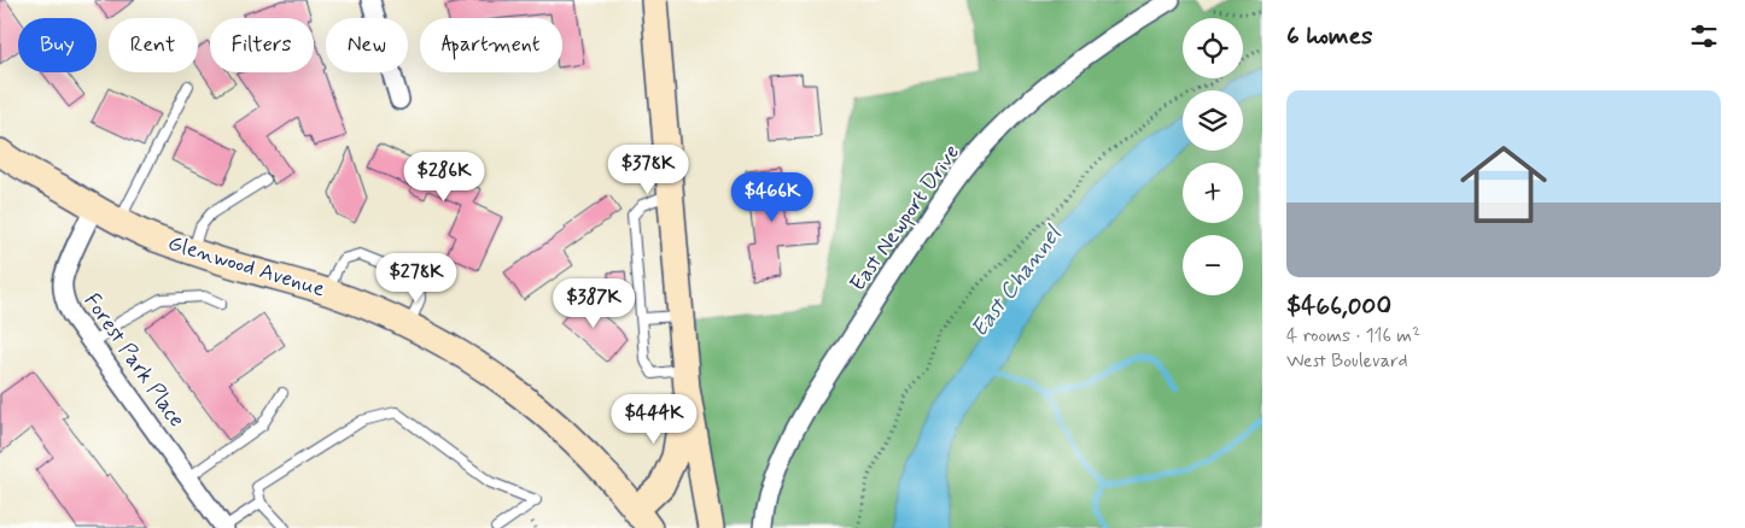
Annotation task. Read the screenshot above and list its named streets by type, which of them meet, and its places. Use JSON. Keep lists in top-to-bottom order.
{
  "streets": {
    "street": ["East Newport Drive", "Glenwood Avenue", "Forest Park Place"]
  },
  "crossings": [
    ["Glenwood Avenue", "Forest Park Place"]
  ],
  "water": ["East Channel"],
  "page": {
    "heading": "6 homes",
    "map_buttons": ["+", "−"],
    "chip": [
      "Buy",
      "Rent",
      "Filters",
      "New",
      "Apartment"
    ],
    "list": [
      {
        "name": "$466,000",
        "note": "4 rooms · 116 m² · West Boulevard"
      }
    ],
    "price": [
      "$378K",
      "$286K",
      "$466K",
      "$278K",
      "$387K",
      "$444K"
    ]
  }
}
